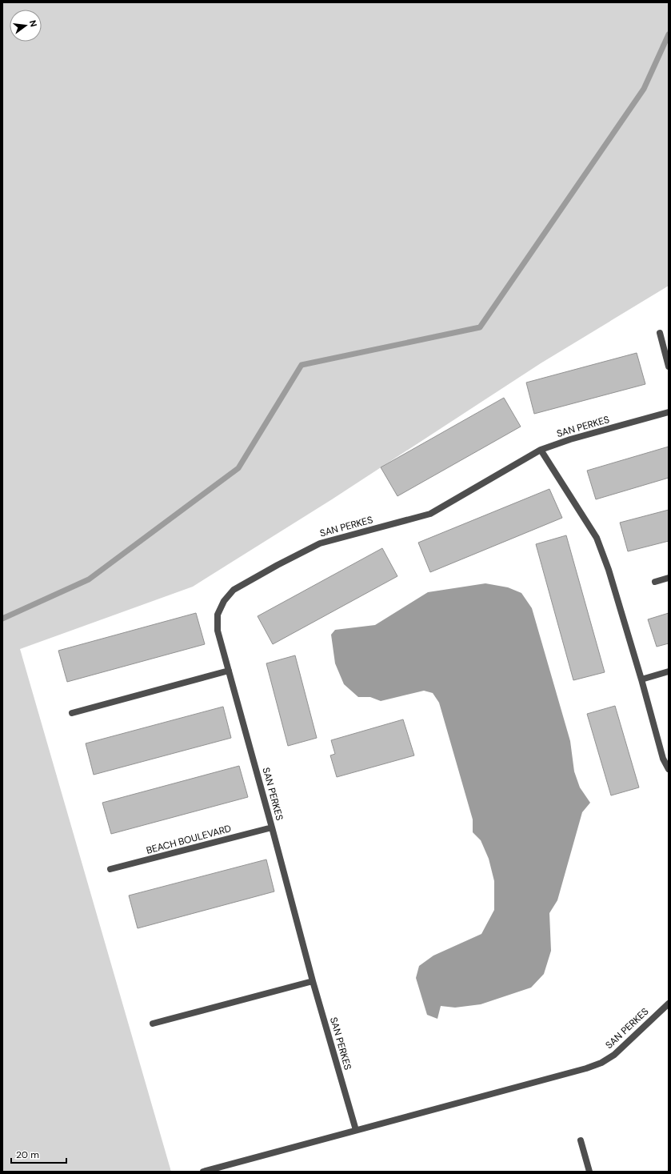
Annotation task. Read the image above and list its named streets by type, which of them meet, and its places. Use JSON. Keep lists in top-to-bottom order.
{
  "streets": {
    "street": ["SAN PERKES", "BEACH BOULEVARD"]
  },
  "crossings": [
    ["SAN PERKES", "BEACH BOULEVARD"]
  ],
  "scale_bar": "20 m",
  "north": "right"
}
